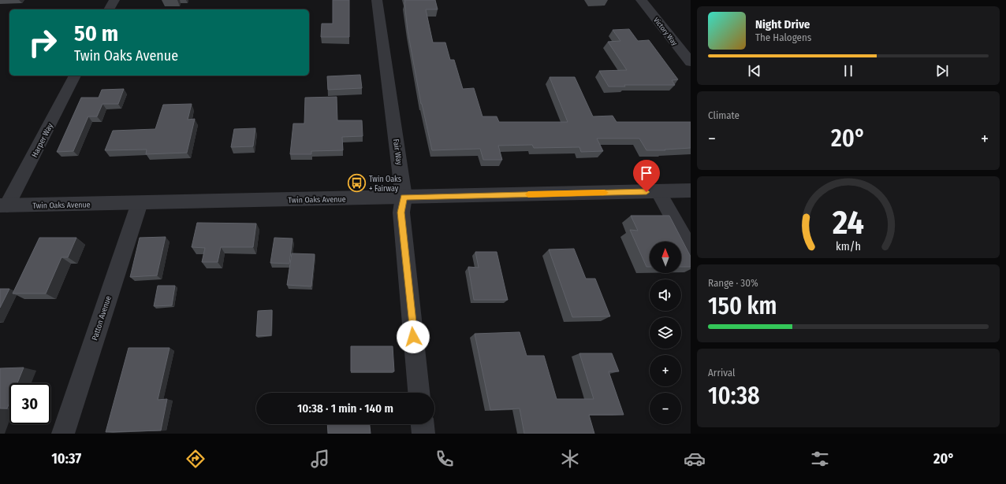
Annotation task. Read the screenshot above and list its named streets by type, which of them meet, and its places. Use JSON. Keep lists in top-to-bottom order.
{
  "streets": {
    "street": [
      "Victory Way",
      "Harper Way",
      "Fair Way",
      "Twin Oaks Avenue",
      "Patton Avenue"
    ]
  },
  "crossings": [
    ["Harper Way", "Twin Oaks Avenue"],
    ["Fair Way", "Twin Oaks Avenue"],
    ["Twin Oaks Avenue", "Patton Avenue"]
  ],
  "places": {
    "bus stop": ["Twin Oaks + Fairway"]
  },
  "north": "top",
  "page": {
    "turn": ["50 m", "Twin Oaks Avenue"],
    "song": ["Night Drive", "The Halogens"],
    "tile": [
      "Climate",
      ["Range · 30%", "150 km"],
      ["Arrival", "10:38"]
    ],
    "heat": ["−", "20°", "+"],
    "map_buttons": ["+", "−"],
    "limit": "30",
    "trip": "10:38 · 1 min · 140 m",
    "tabs": ["10:37", "20°"],
    "gauge": ["24", "km/h"]
  }
}
